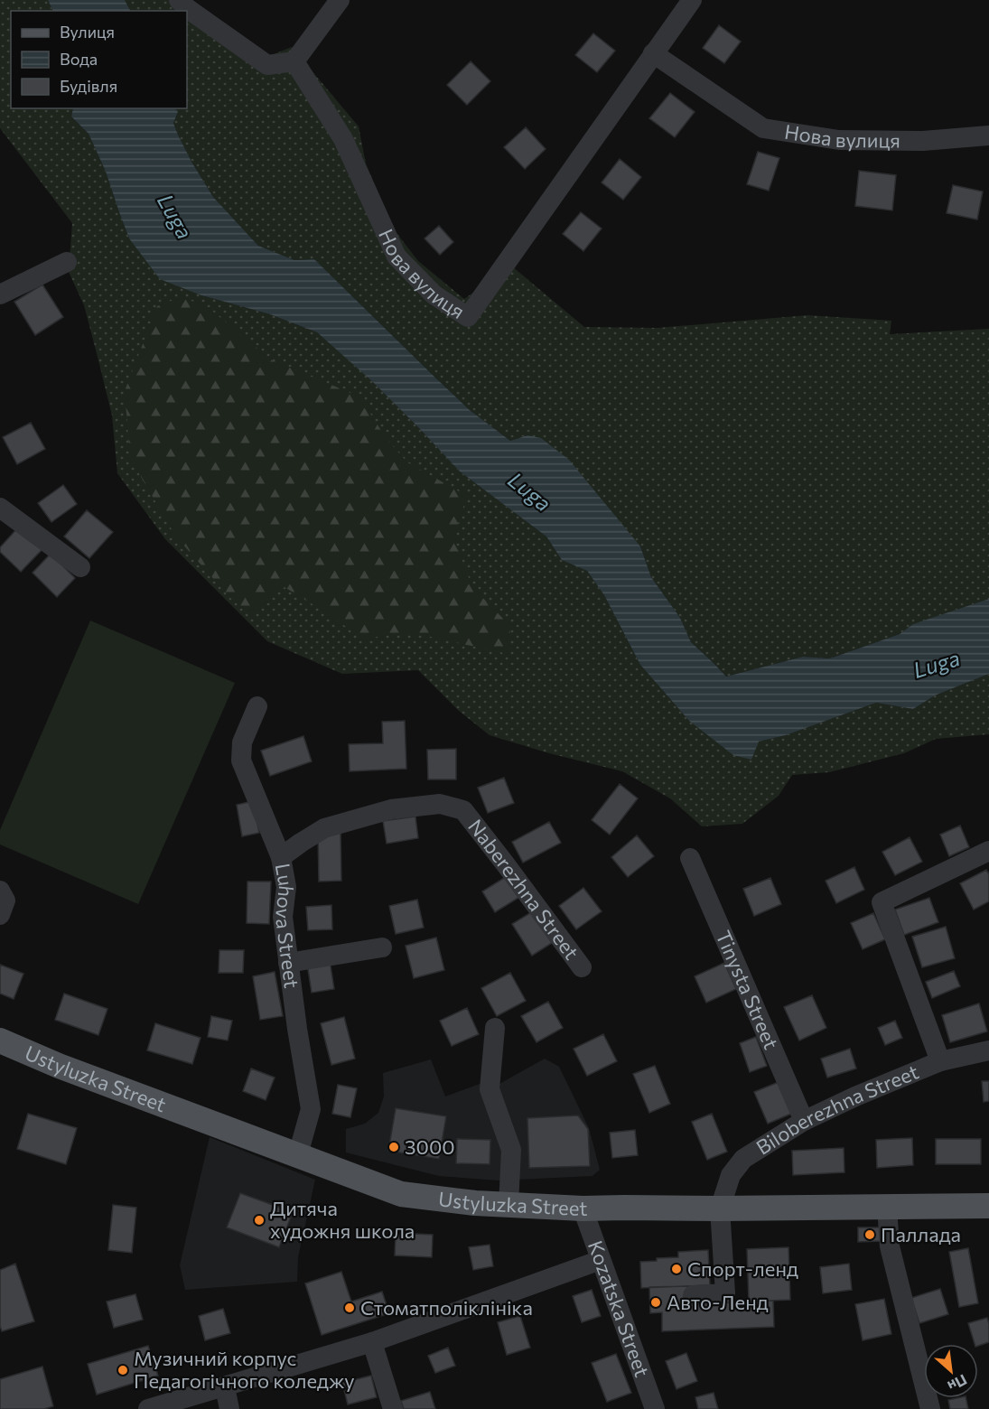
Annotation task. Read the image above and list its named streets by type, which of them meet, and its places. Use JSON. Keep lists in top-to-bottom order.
{
  "streets": {
    "main road": ["Ustyluzka Street"],
    "street": [
      "Нова вулиця",
      "Naberezhna Street",
      "Luhova Street",
      "Tinysta Street",
      "Biloberezhna Street",
      "Kozatska Street"
    ]
  },
  "crossings": [
    ["Naberezhna Street", "Luhova Street"],
    ["Luhova Street", "Ustyluzka Street"],
    ["Tinysta Street", "Biloberezhna Street"],
    ["Ustyluzka Street", "Biloberezhna Street"],
    ["Ustyluzka Street", "Kozatska Street"]
  ],
  "water": ["Luga"],
  "places": [
    "3000",
    "Дитяча художня школа",
    "Паллада",
    "Спорт-ленд",
    "Авто-Ленд",
    "Стоматполіклініка",
    "Музичний корпус Педагогічного коледжу"
  ],
  "legend": ["Вулиця", "Вода", "Будівля"],
  "north": "bottom right"
}
